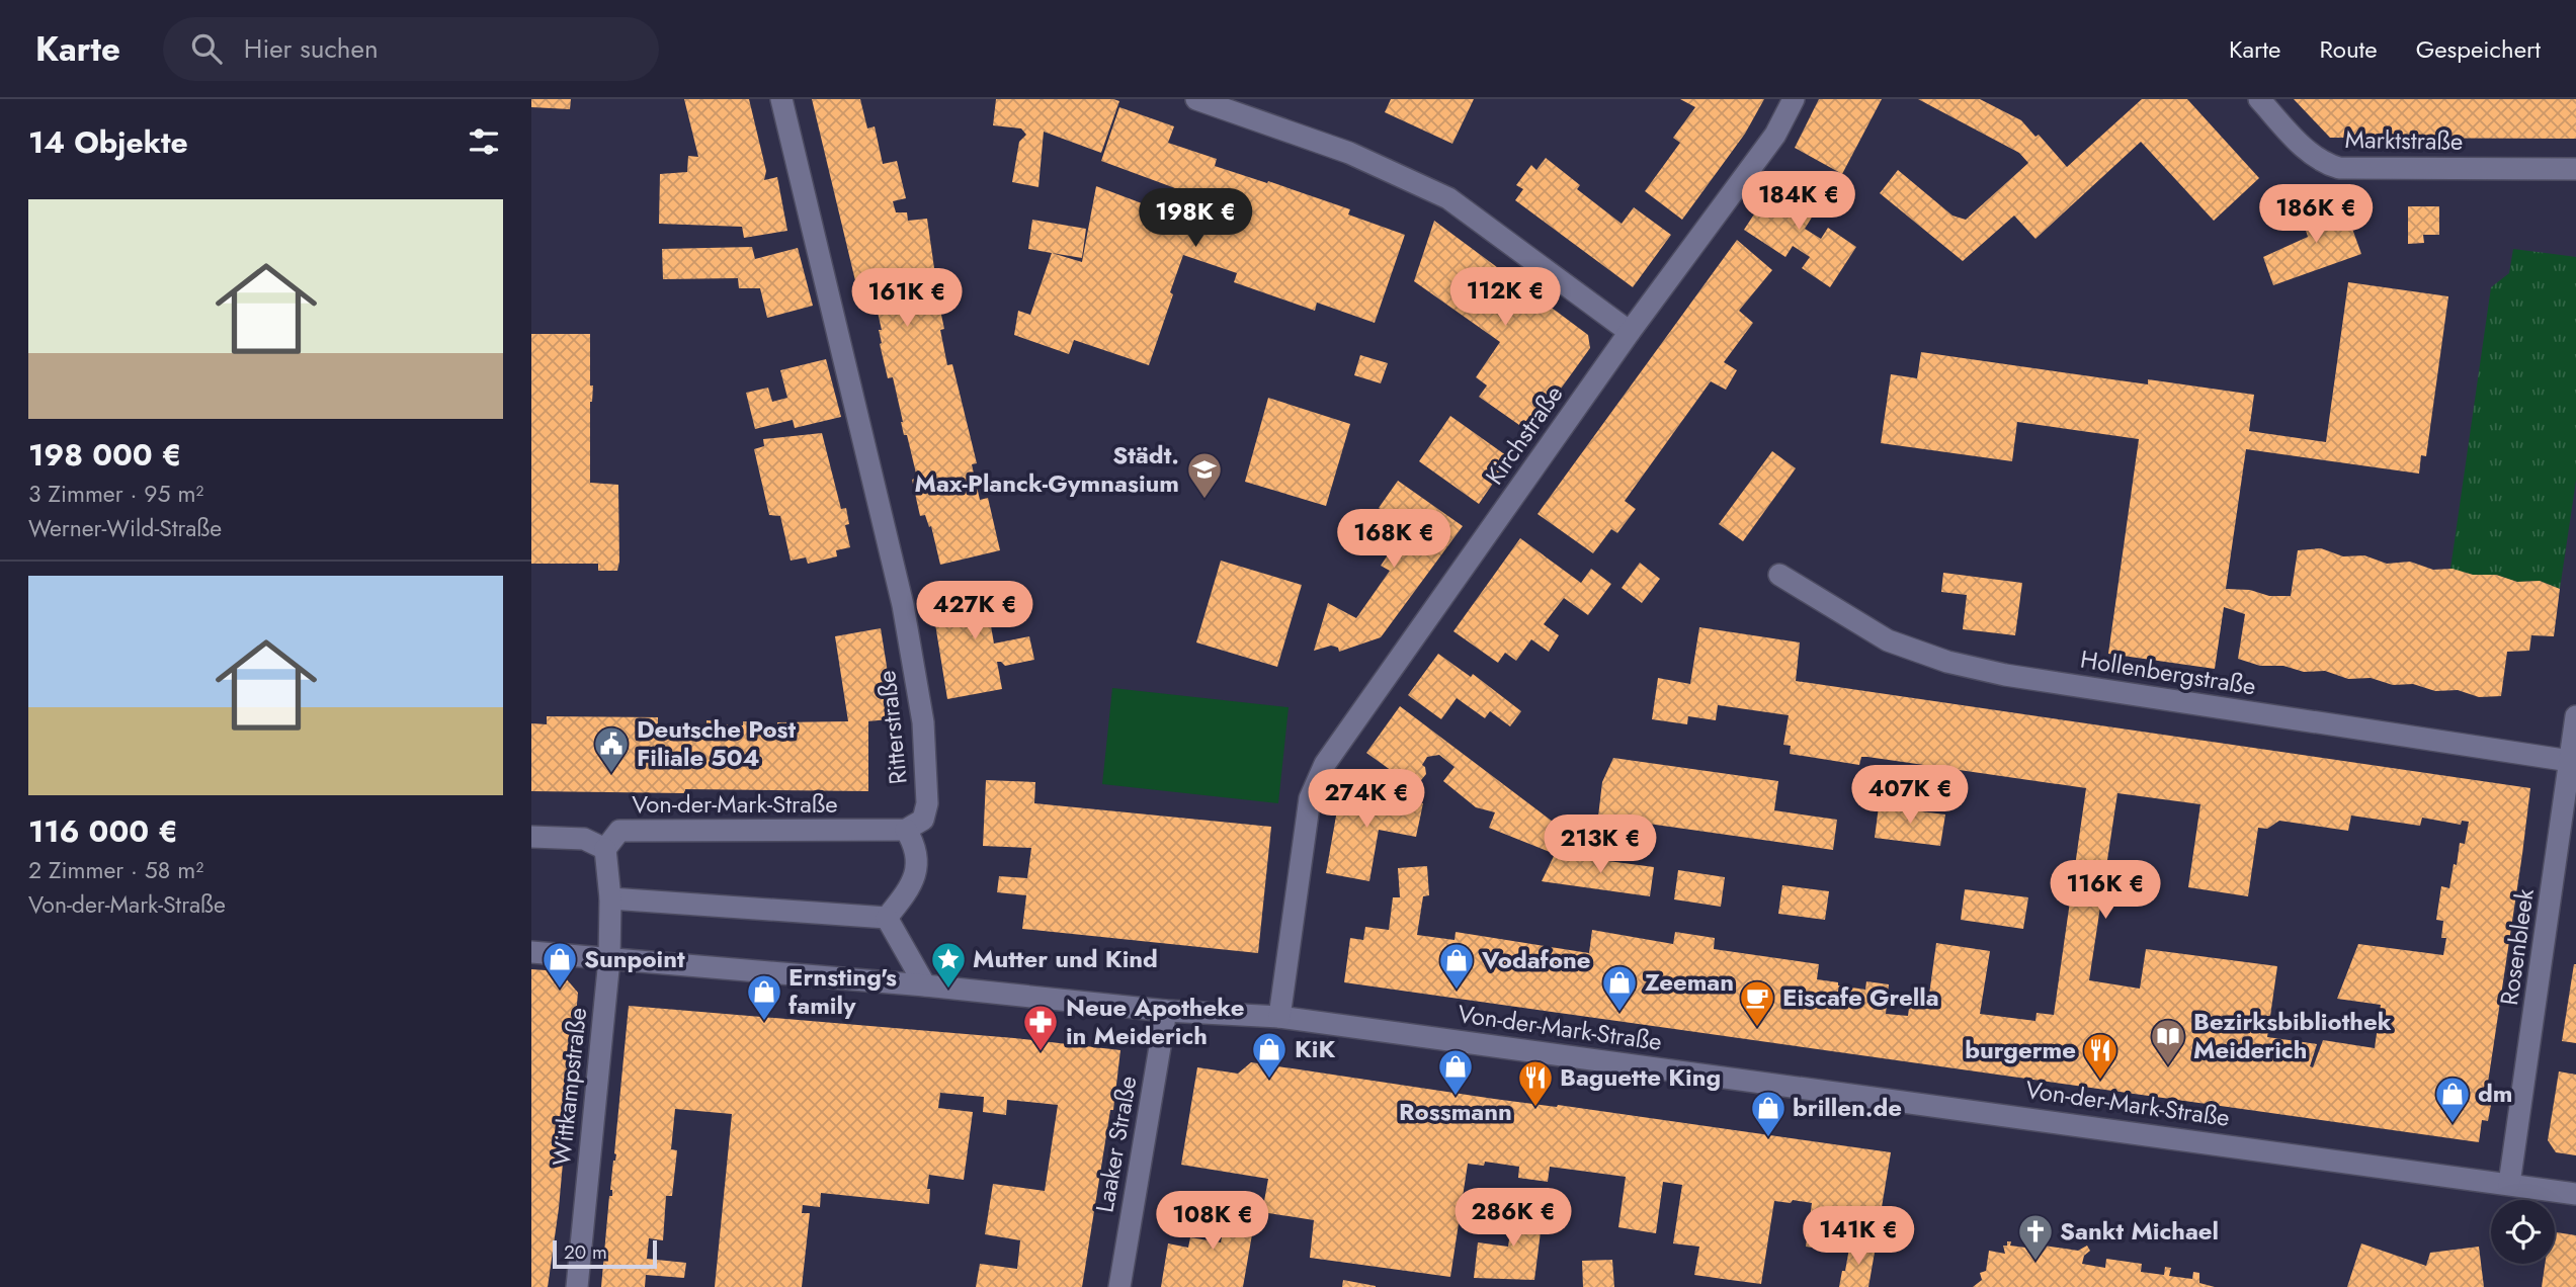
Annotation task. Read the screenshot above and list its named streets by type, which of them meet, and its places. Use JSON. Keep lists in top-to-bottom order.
{
  "streets": {
    "street": [
      "Marktstraße",
      "Kirchstraße",
      "Hollenbergstraße",
      "Ritterstraße",
      "Von-der-Mark-Straße",
      "Rosenbleek",
      "Wittkampstraße",
      "Laaker Straße"
    ]
  },
  "crossings": [
    ["Kirchstraße", "Von-der-Mark-Straße"],
    ["Hollenbergstraße", "Rosenbleek"],
    ["Ritterstraße", "Von-der-Mark-Straße"],
    ["Von-der-Mark-Straße", "Rosenbleek"],
    ["Von-der-Mark-Straße", "Wittkampstraße"],
    ["Von-der-Mark-Straße", "Laaker Straße"]
  ],
  "places": {
    "school or university": ["Städt. Max-Planck-Gymnasium"],
    "public building": ["Deutsche Post Filiale 504"],
    "shop": [
      "Sunpoint",
      "Vodafone",
      "Zeeman",
      "Ernsting's family",
      "KiK",
      "Rossmann",
      "dm",
      "brillen.de"
    ],
    "place": ["Mutter und Kind"],
    "cafe": ["Eiscafe Grella"],
    "pharmacy": ["Neue Apotheke in Meiderich"],
    "library": ["Bezirksbibliothek Meiderich"],
    "restaurant": ["burgerme", "Baguette King"],
    "church": ["Sankt Michael"]
  },
  "scale_bar": "20 m",
  "page": {
    "header": "Karte",
    "search": "Hier suchen",
    "nav": ["Karte", "Route", "Gespeichert"],
    "heading": "14 Objekte",
    "price": [
      "184K €",
      "186K €",
      "198K €",
      "112K €",
      "161K €",
      "168K €",
      "427K €",
      "407K €",
      "274K €",
      "213K €",
      "116K €",
      "286K €",
      "108K €",
      "141K €"
    ],
    "list": [
      {
        "name": "198 000 €",
        "note": "3 Zimmer · 95 m² · Werner-Wild-Straße"
      },
      {
        "name": "116 000 €",
        "note": "2 Zimmer · 58 m² · Von-der-Mark-Straße"
      }
    ],
    "scale": "20 m"
  }
}
